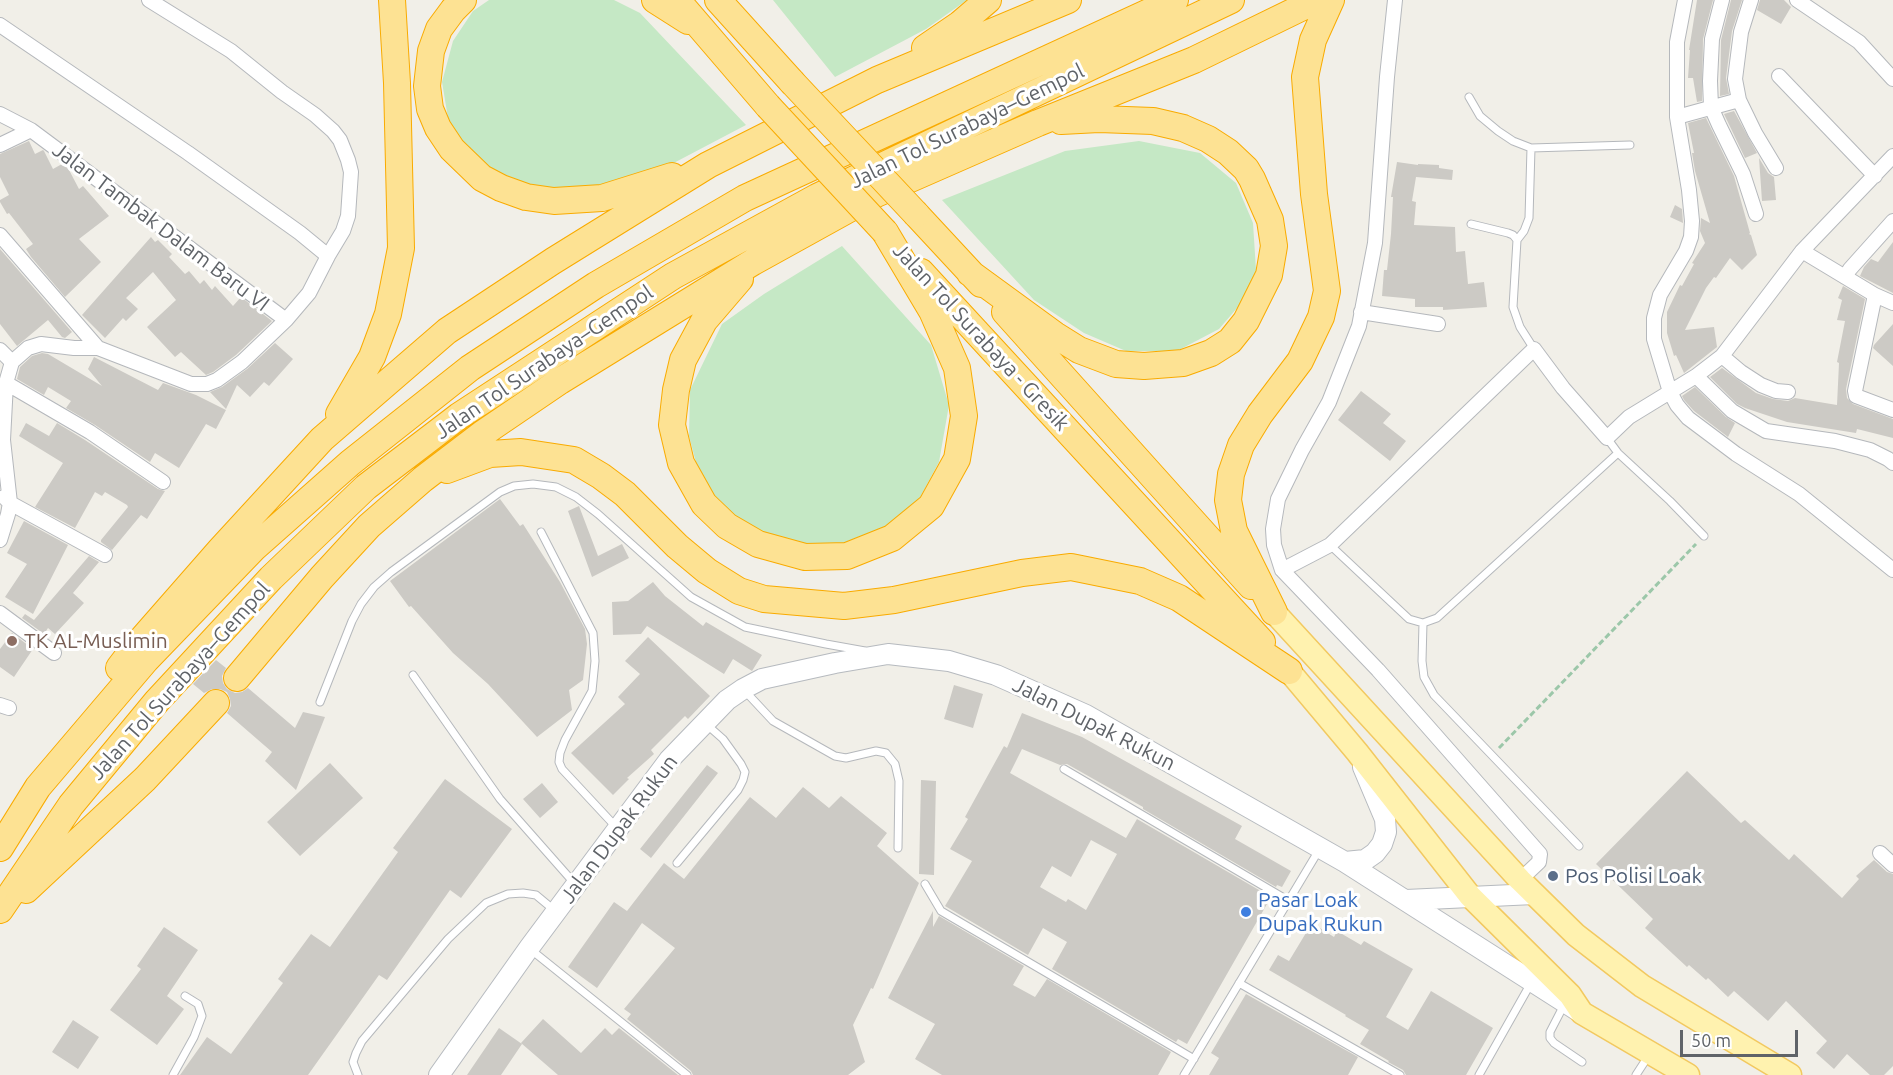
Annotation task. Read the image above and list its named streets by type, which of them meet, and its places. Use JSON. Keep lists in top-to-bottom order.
{
  "streets": {
    "highway": ["Jalan Tol Surabaya–Gempol", "Jalan Tol Surabaya - Gresik"],
    "main road": ["Jalan Dupak Rukun"],
    "street": ["Jalan Tambak Dalam Baru VI"]
  },
  "crossings": [
    ["Jalan Tol Surabaya - Gresik", "Jalan Dupak Rukun"]
  ],
  "places": ["TK AL-Muslimin", "Pos Polisi Loak", "Pasar Loak Dupak Rukun"],
  "scale_bar": "50 m"
}
